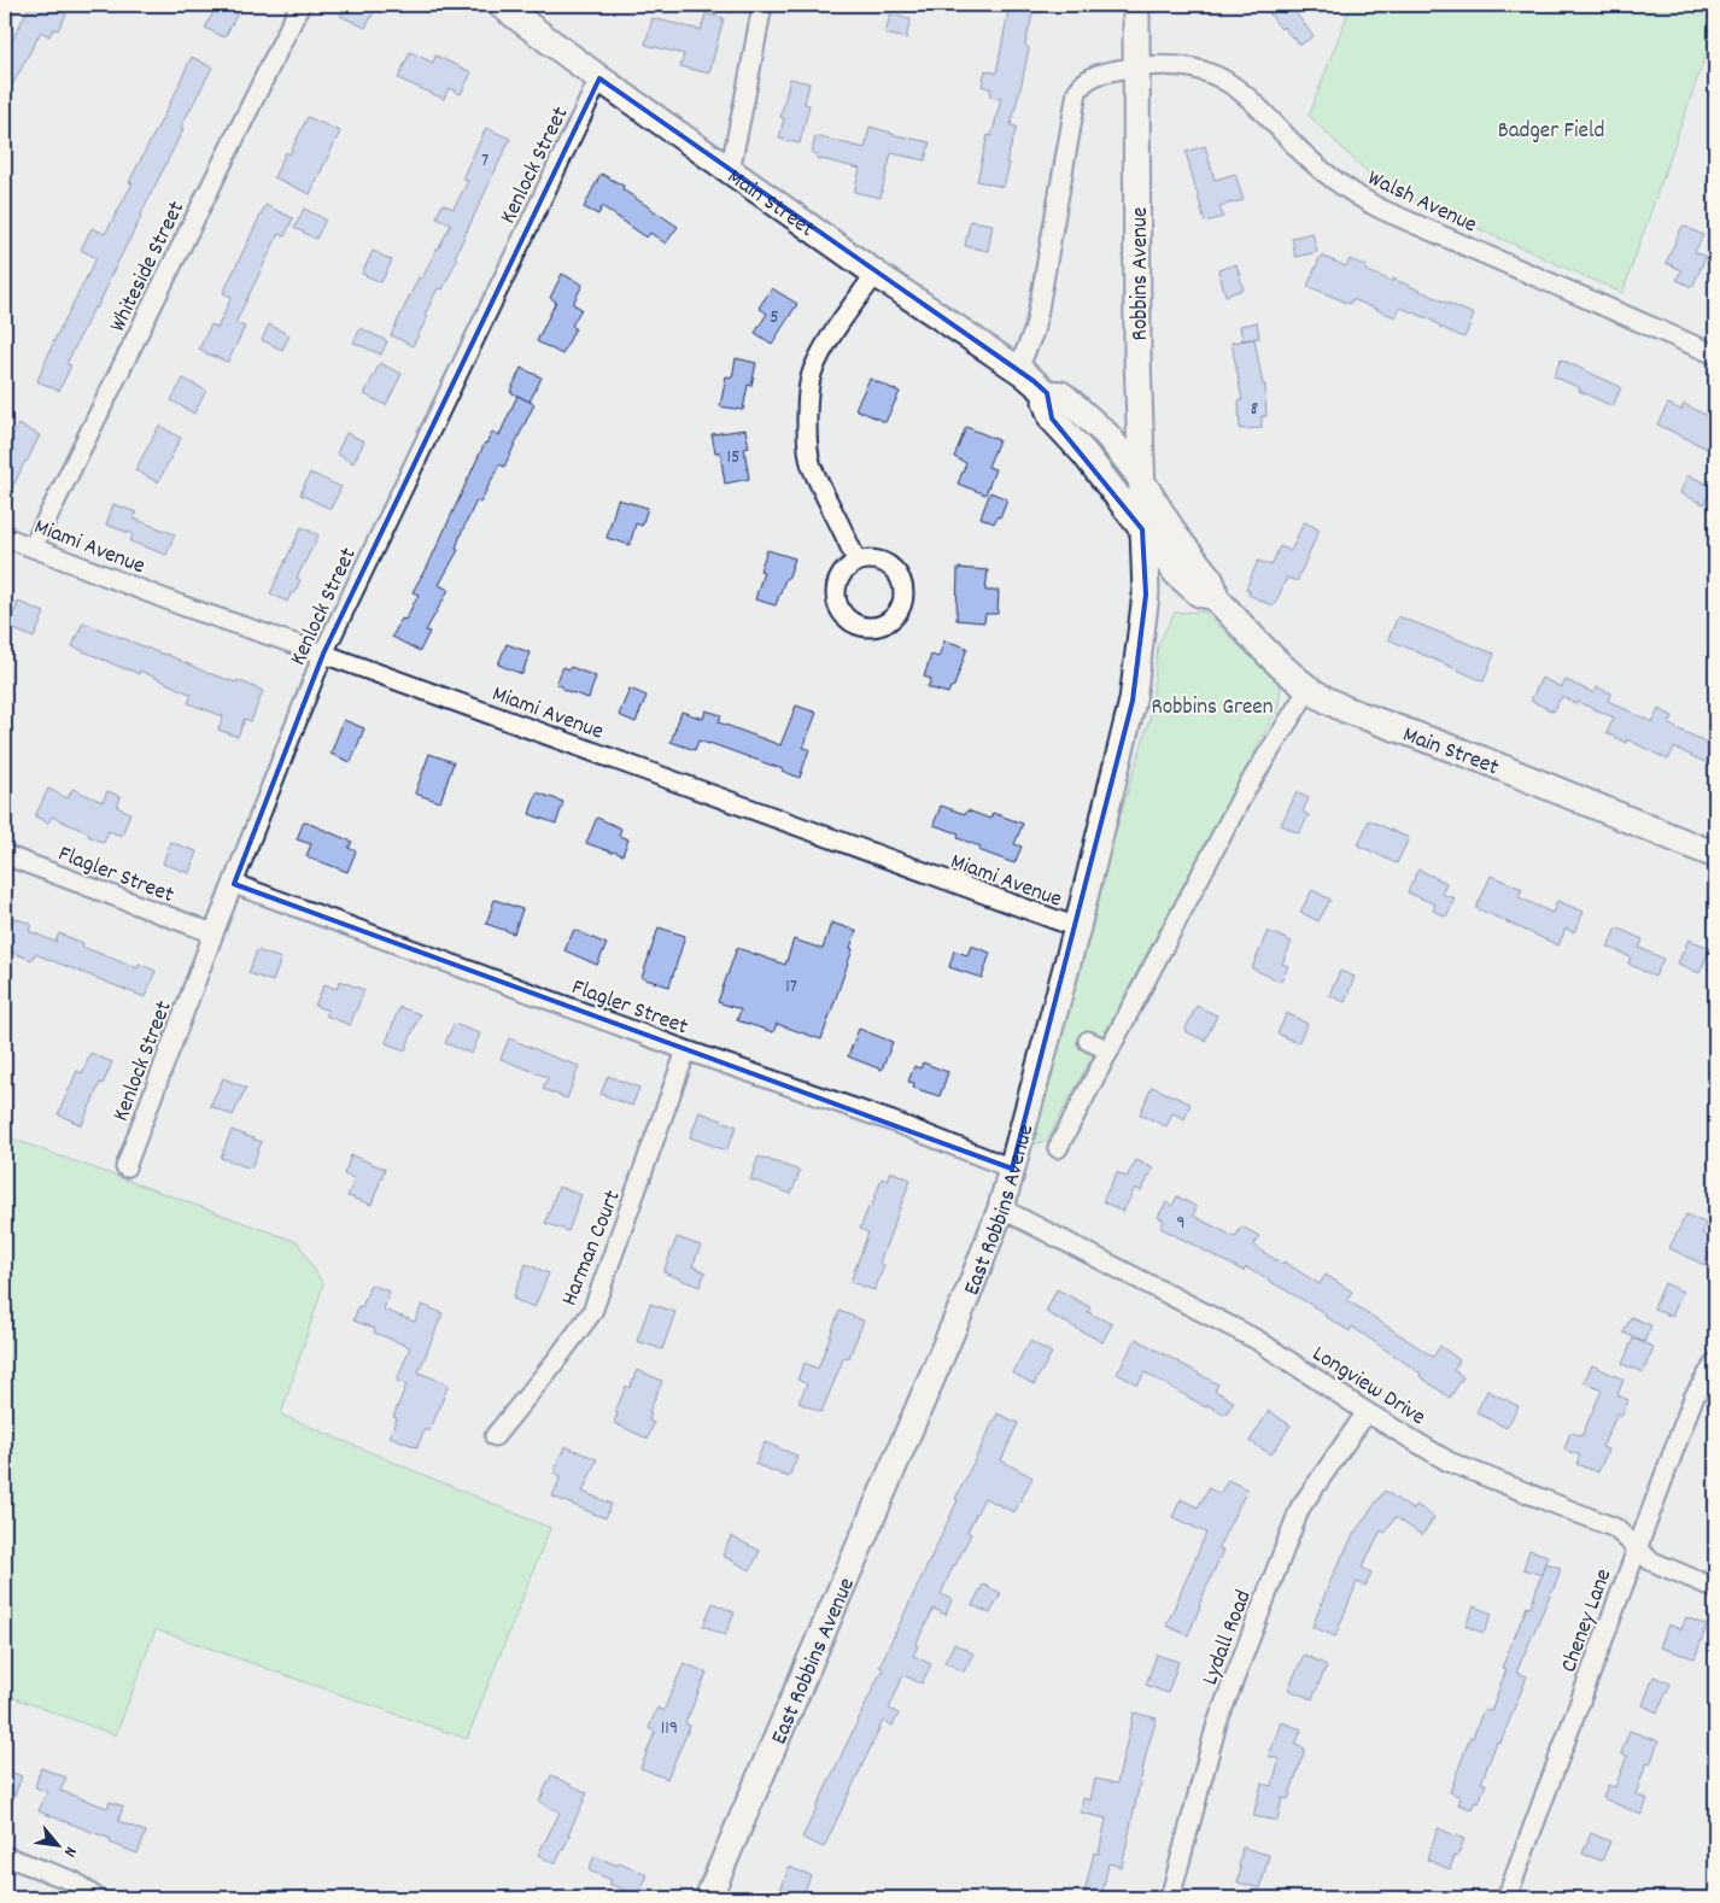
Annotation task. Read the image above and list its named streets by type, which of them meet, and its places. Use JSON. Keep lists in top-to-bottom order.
{
  "streets": {
    "main road": ["Main Street", "Robbins Avenue", "East Robbins Avenue"],
    "street": [
      "Kenlock Street",
      "Walsh Avenue",
      "Whiteside Street",
      "Miami Avenue",
      "Flagler Street",
      "Harman Court",
      "Longview Drive",
      "Cheney Lane",
      "Lydall Road"
    ]
  },
  "crossings": [
    ["Kenlock Street", "Main Street"],
    ["Kenlock Street", "Miami Avenue"],
    ["Kenlock Street", "Flagler Street"],
    ["Walsh Avenue", "Robbins Avenue"],
    ["Main Street", "Robbins Avenue"],
    ["Main Street", "East Robbins Avenue"],
    ["Whiteside Street", "Miami Avenue"],
    ["Robbins Avenue", "East Robbins Avenue"],
    ["Miami Avenue", "East Robbins Avenue"],
    ["Flagler Street", "East Robbins Avenue"],
    ["Flagler Street", "Harman Court"],
    ["East Robbins Avenue", "Longview Drive"],
    ["Longview Drive", "Cheney Lane"],
    ["Longview Drive", "Lydall Road"]
  ],
  "parks": ["Badger Field", "Robbins Green"],
  "house_numbers": [
    "7",
    "5",
    "8",
    "15",
    "17",
    "9",
    "119"
  ],
  "north": "bottom right"
}
